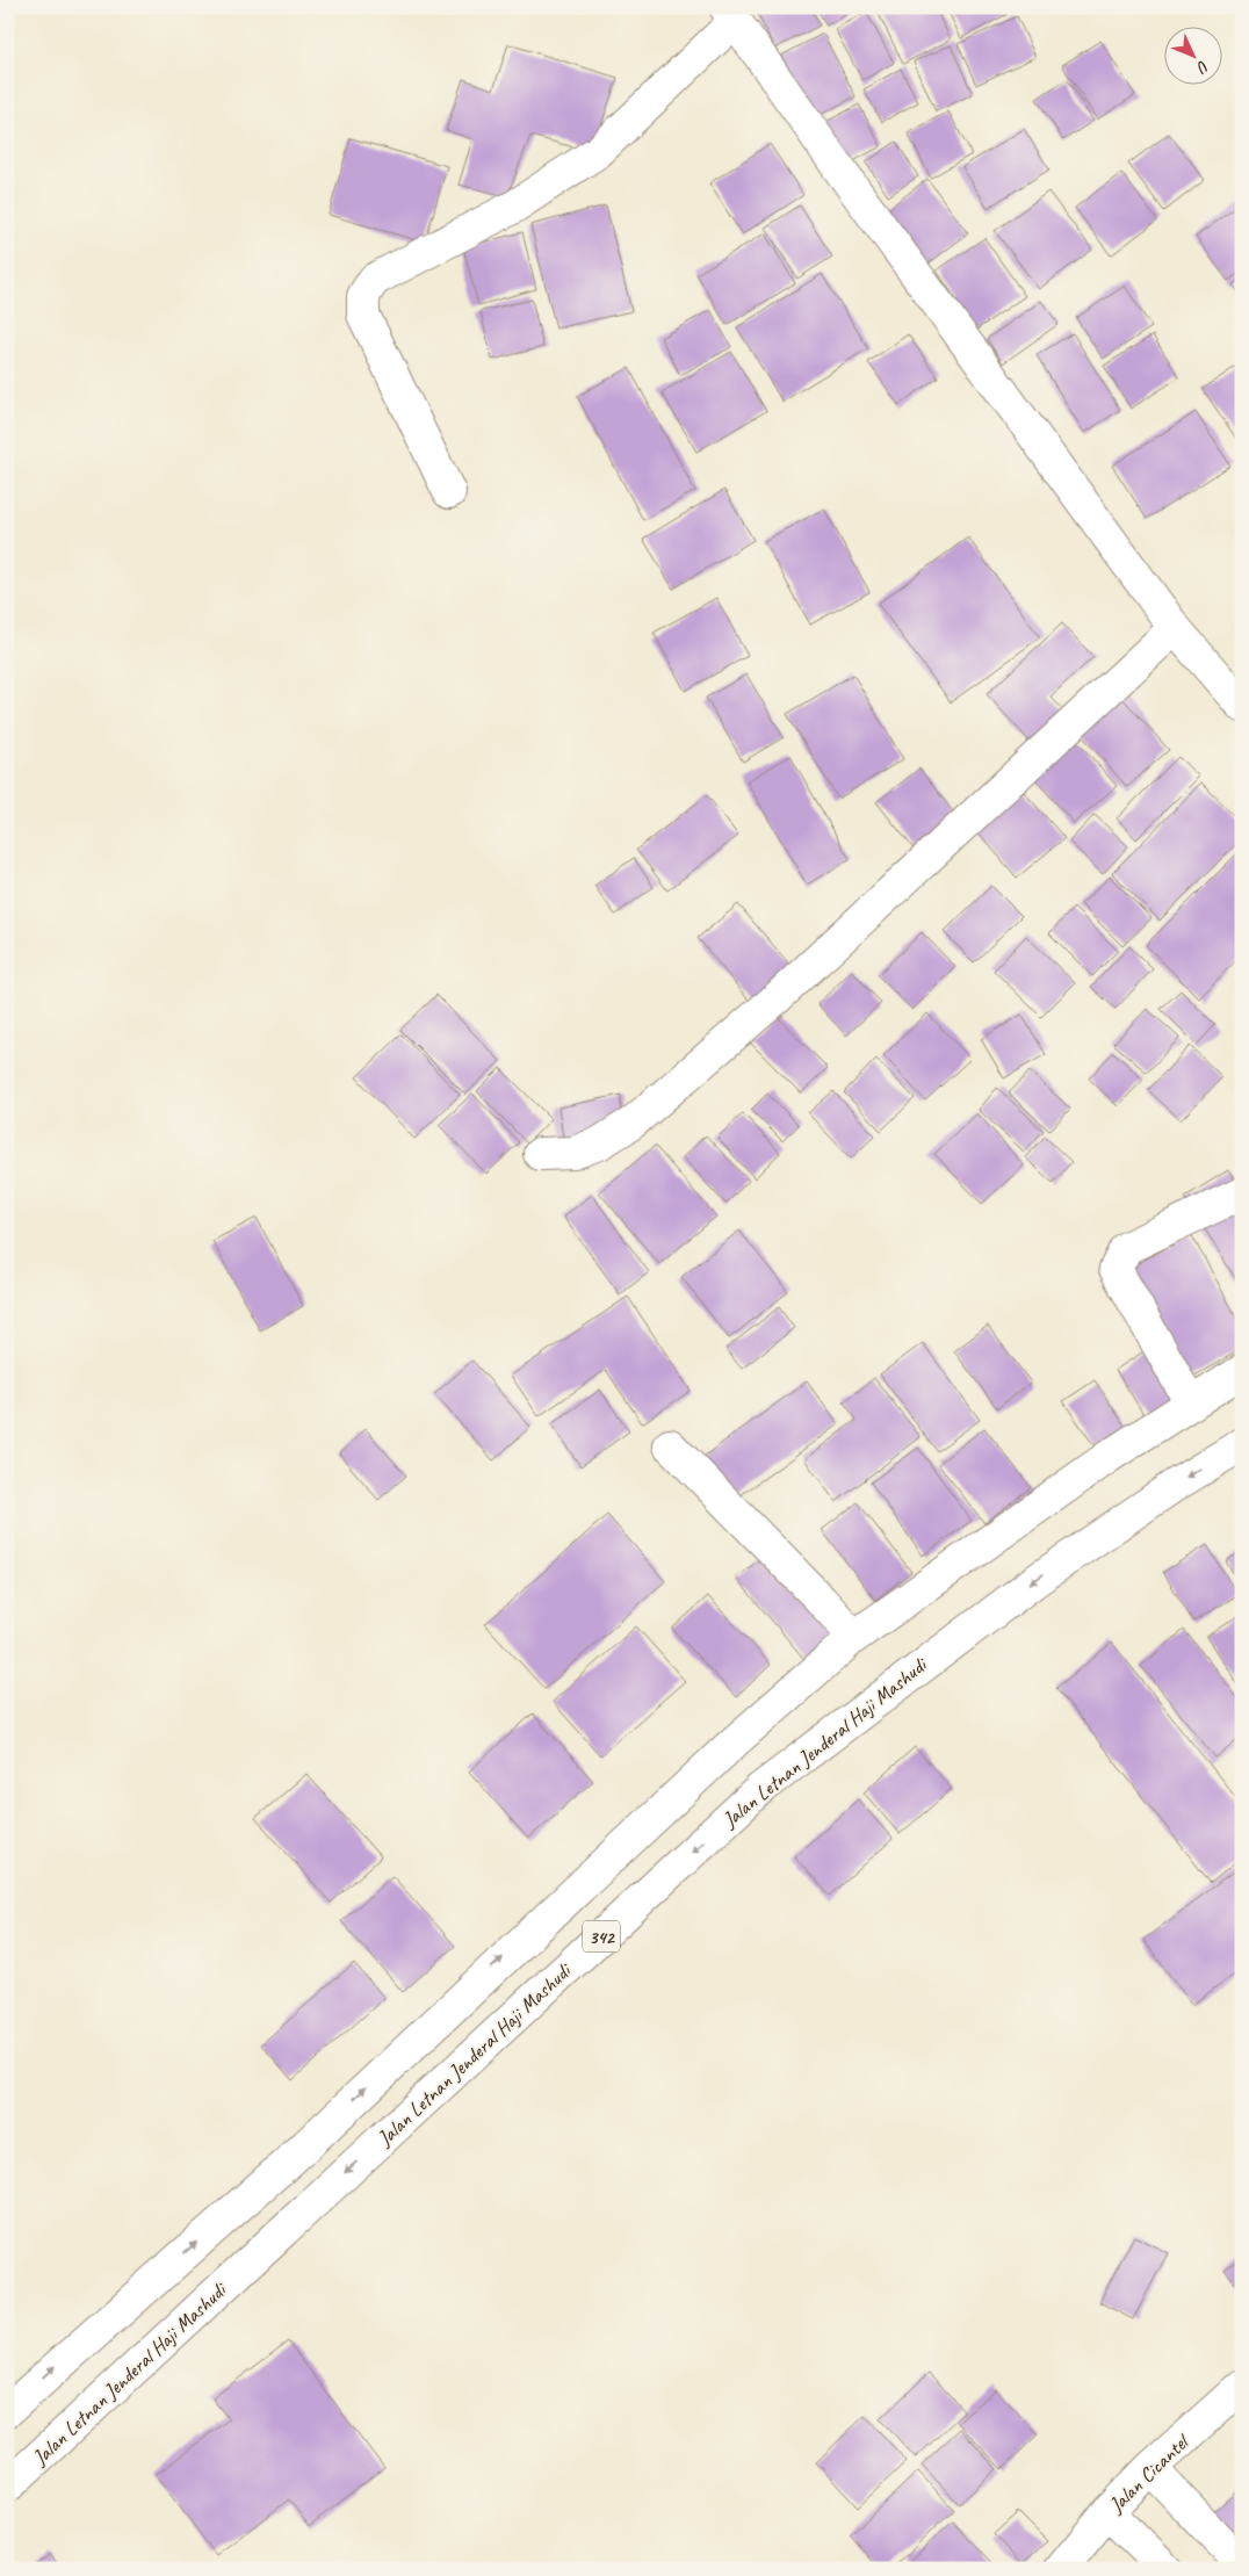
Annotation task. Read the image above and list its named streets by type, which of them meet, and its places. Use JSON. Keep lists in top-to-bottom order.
{
  "streets": {
    "street": ["Jalan Letnan Jenderal Haji Mashudi", "342", "Jalan Cicantel"]
  },
  "north": "bottom right"
}
